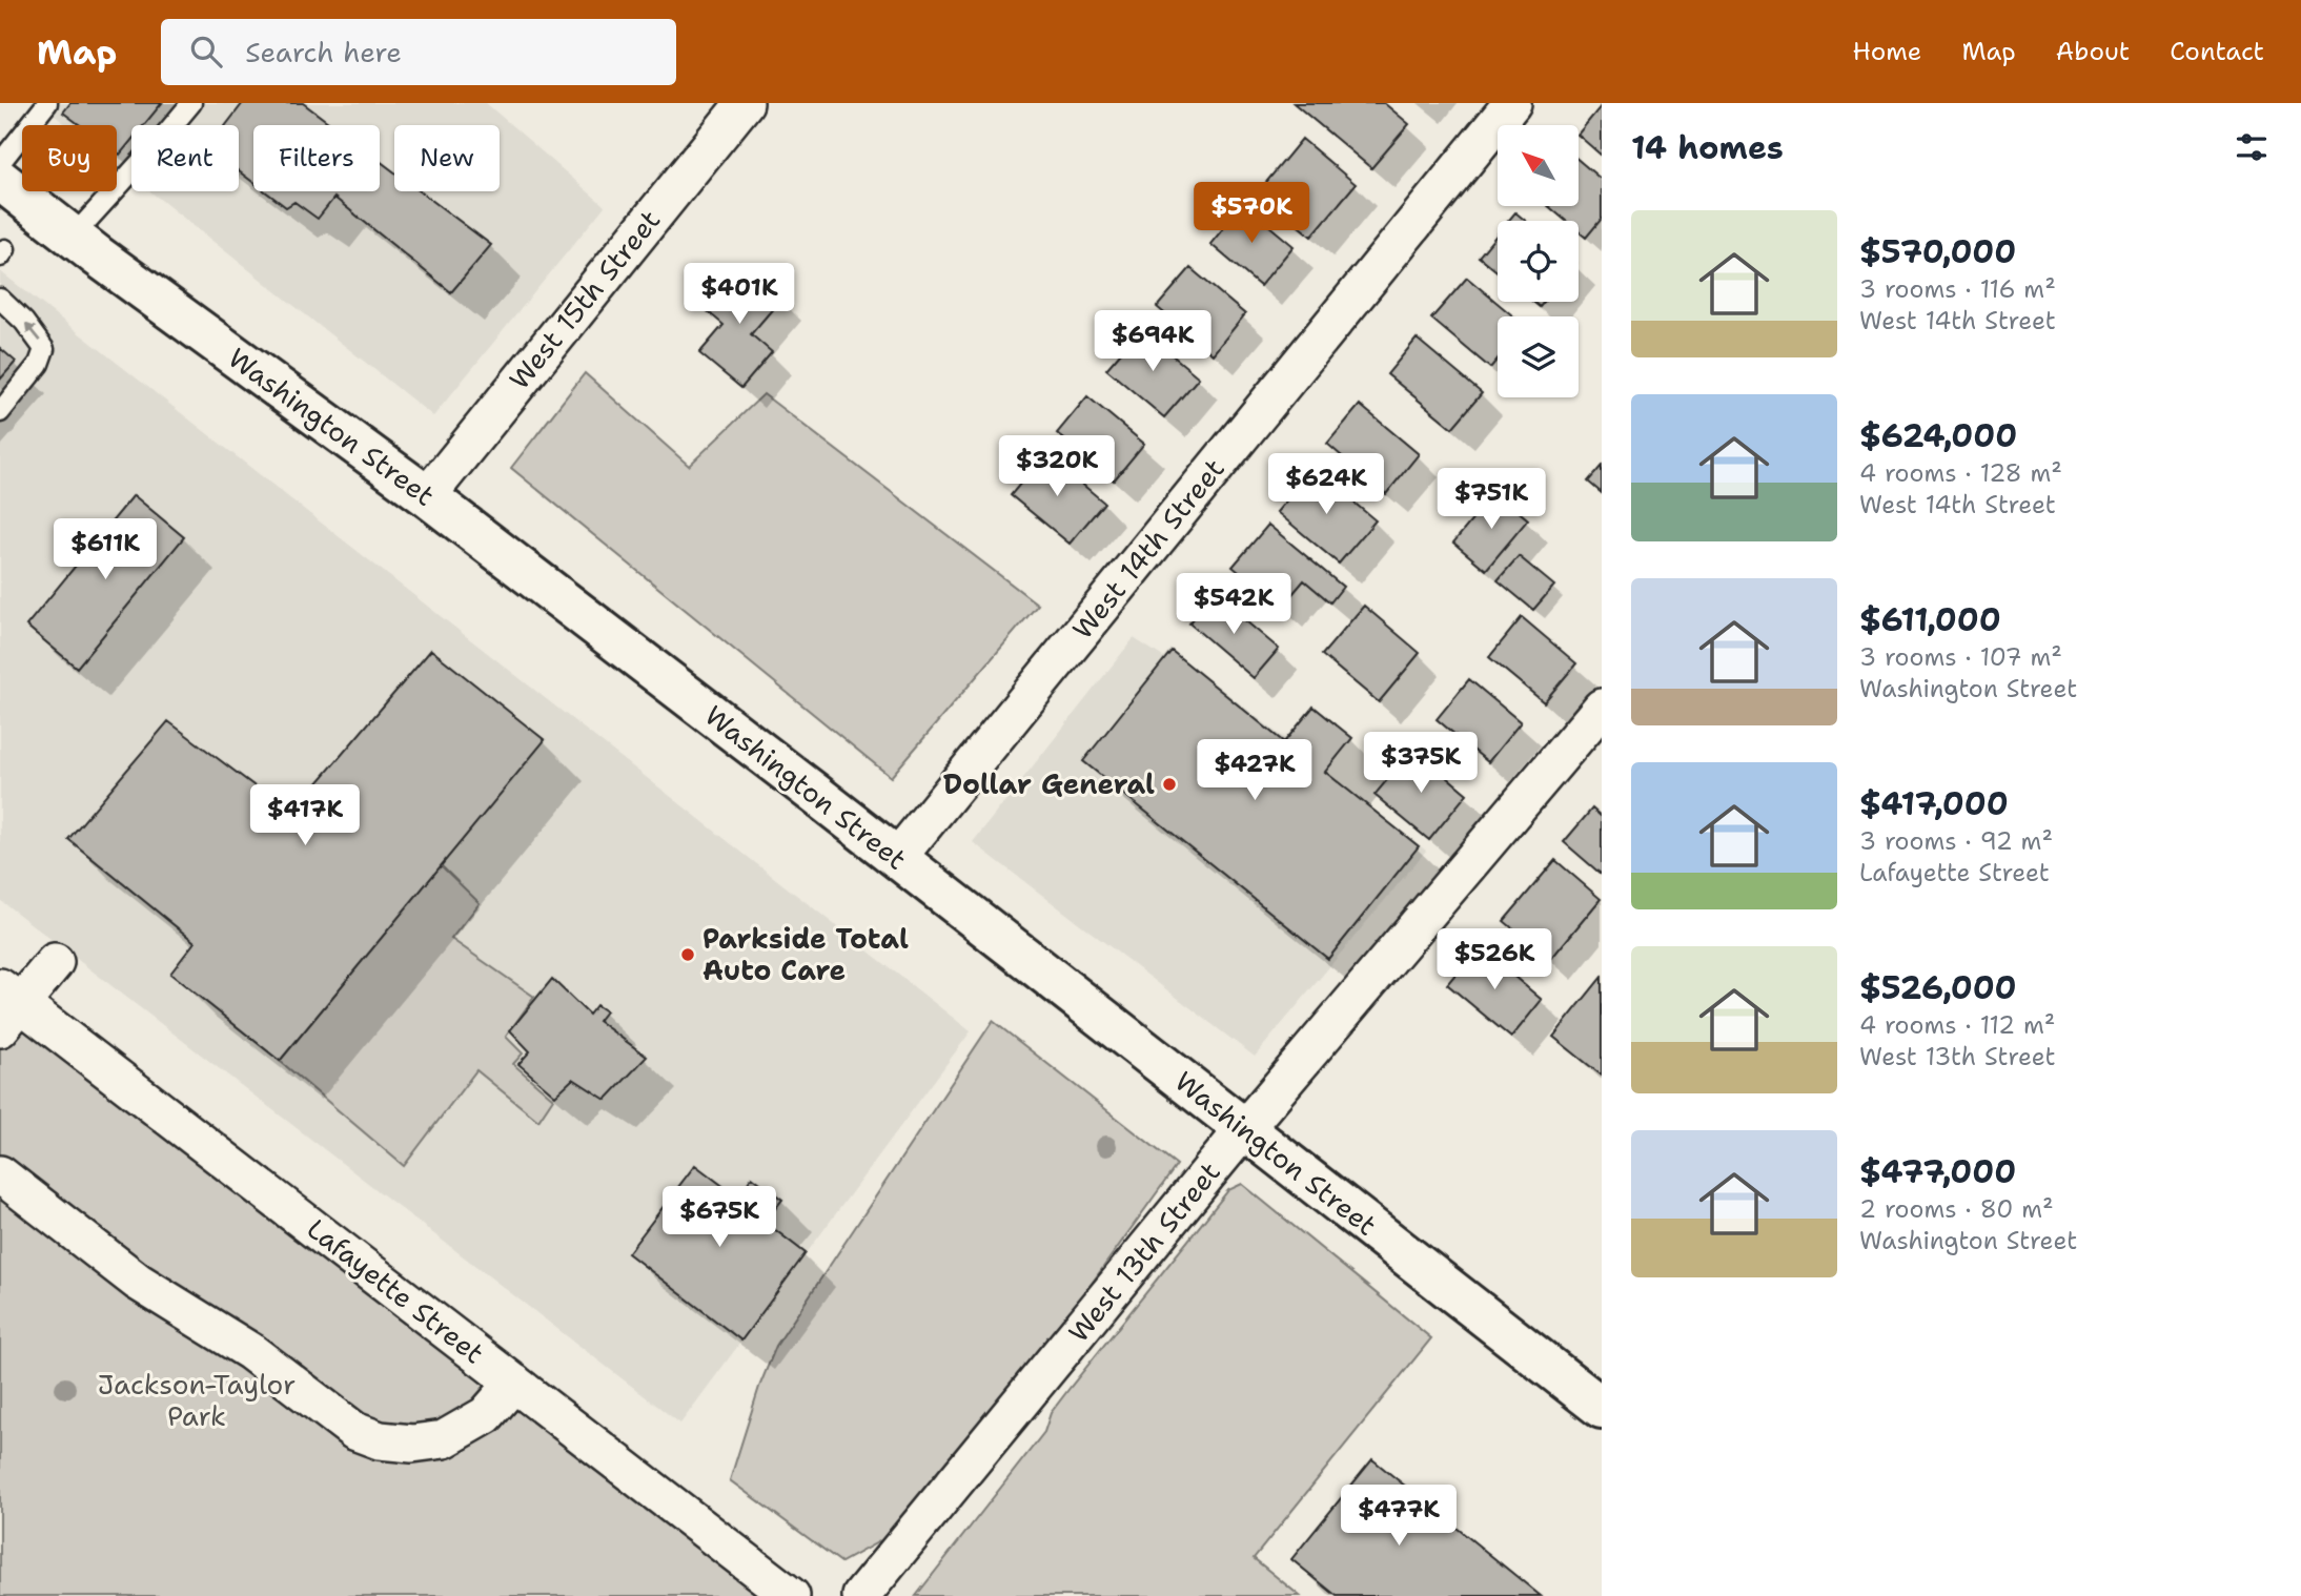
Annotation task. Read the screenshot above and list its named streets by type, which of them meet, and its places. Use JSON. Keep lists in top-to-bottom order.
{
  "streets": {
    "main road": ["Washington Street"],
    "street": [
      "West 15th Street",
      "West 14th Street",
      "West 13th Street",
      "Lafayette Street"
    ]
  },
  "crossings": [
    ["West 15th Street", "Washington Street"],
    ["Washington Street", "West 14th Street"],
    ["Washington Street", "West 13th Street"]
  ],
  "parks": ["Jackson-Taylor Park"],
  "places": ["Dollar General", "Parkside Total Auto Care"],
  "north": "top left",
  "page": {
    "header": "Map",
    "search": "Search here",
    "nav": [
      "Home",
      "Map",
      "About",
      "Contact"
    ],
    "heading": "14 homes",
    "chip": [
      "Buy",
      "Rent",
      "Filters",
      "New"
    ],
    "price": [
      "$570K",
      "$401K",
      "$694K",
      "$320K",
      "$624K",
      "$751K",
      "$611K",
      "$542K",
      "$375K",
      "$427K",
      "$417K",
      "$526K",
      "$675K",
      "$477K"
    ],
    "list": [
      {
        "name": "$570,000",
        "note": "3 rooms · 116 m² · West 14th Street"
      },
      {
        "name": "$624,000",
        "note": "4 rooms · 128 m² · West 14th Street"
      },
      {
        "name": "$611,000",
        "note": "3 rooms · 107 m² · Washington Street"
      },
      {
        "name": "$417,000",
        "note": "3 rooms · 92 m² · Lafayette Street"
      },
      {
        "name": "$526,000",
        "note": "4 rooms · 112 m² · West 13th Street"
      },
      {
        "name": "$477,000",
        "note": "2 rooms · 80 m² · Washington Street"
      }
    ]
  }
}
